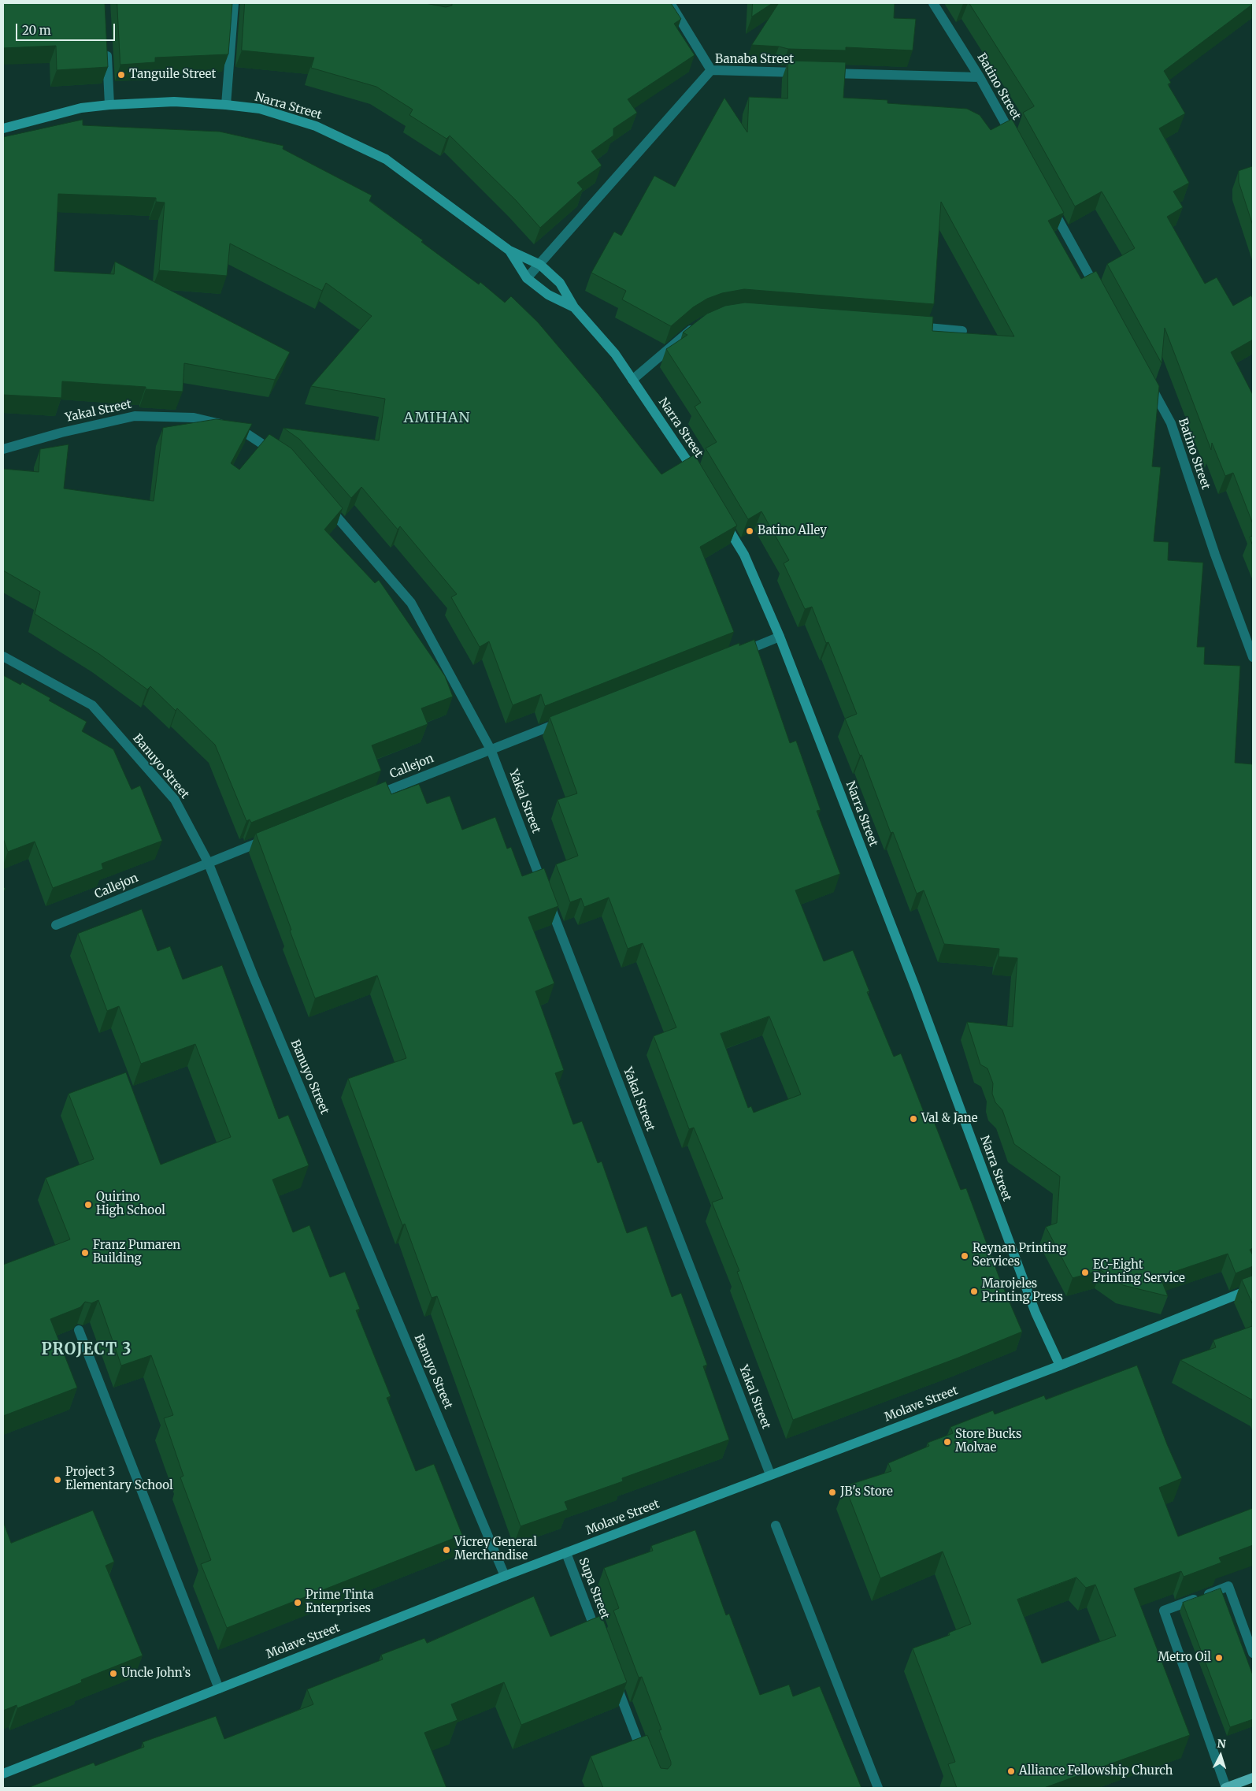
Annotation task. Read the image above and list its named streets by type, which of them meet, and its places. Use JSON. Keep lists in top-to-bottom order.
{
  "streets": {
    "street": [
      "Banaba Street",
      "Batino Street",
      "Narra Street",
      "Yakal Street",
      "Banuyo Street",
      "Callejon",
      "Molave Street",
      "Supa Street"
    ]
  },
  "crossings": [
    ["Banaba Street", "Batino Street"],
    ["Banaba Street", "Narra Street"],
    ["Narra Street", "Molave Street"],
    ["Yakal Street", "Callejon"],
    ["Yakal Street", "Molave Street"],
    ["Banuyo Street", "Callejon"],
    ["Banuyo Street", "Molave Street"],
    ["Molave Street", "Supa Street"]
  ],
  "districts": ["AMIHAN", "PROJECT 3"],
  "places": [
    "Tanguile Street",
    "Batino Alley",
    "Val & Jane",
    "Quirino High School",
    "Franz Pumaren Building",
    "Reynan Printing Services",
    "EC-Eight Printing Service",
    "Marojeles Printing Press",
    "Store Bucks Molvae",
    "Project 3 Elementary School",
    "JB's Store",
    "Vicrey General Merchandise",
    "Prime Tinta Enterprises",
    "Metro Oil",
    "Uncle John’s",
    "Alliance Fellowship Church"
  ],
  "scale_bar": "20 m",
  "north": "top"
}
